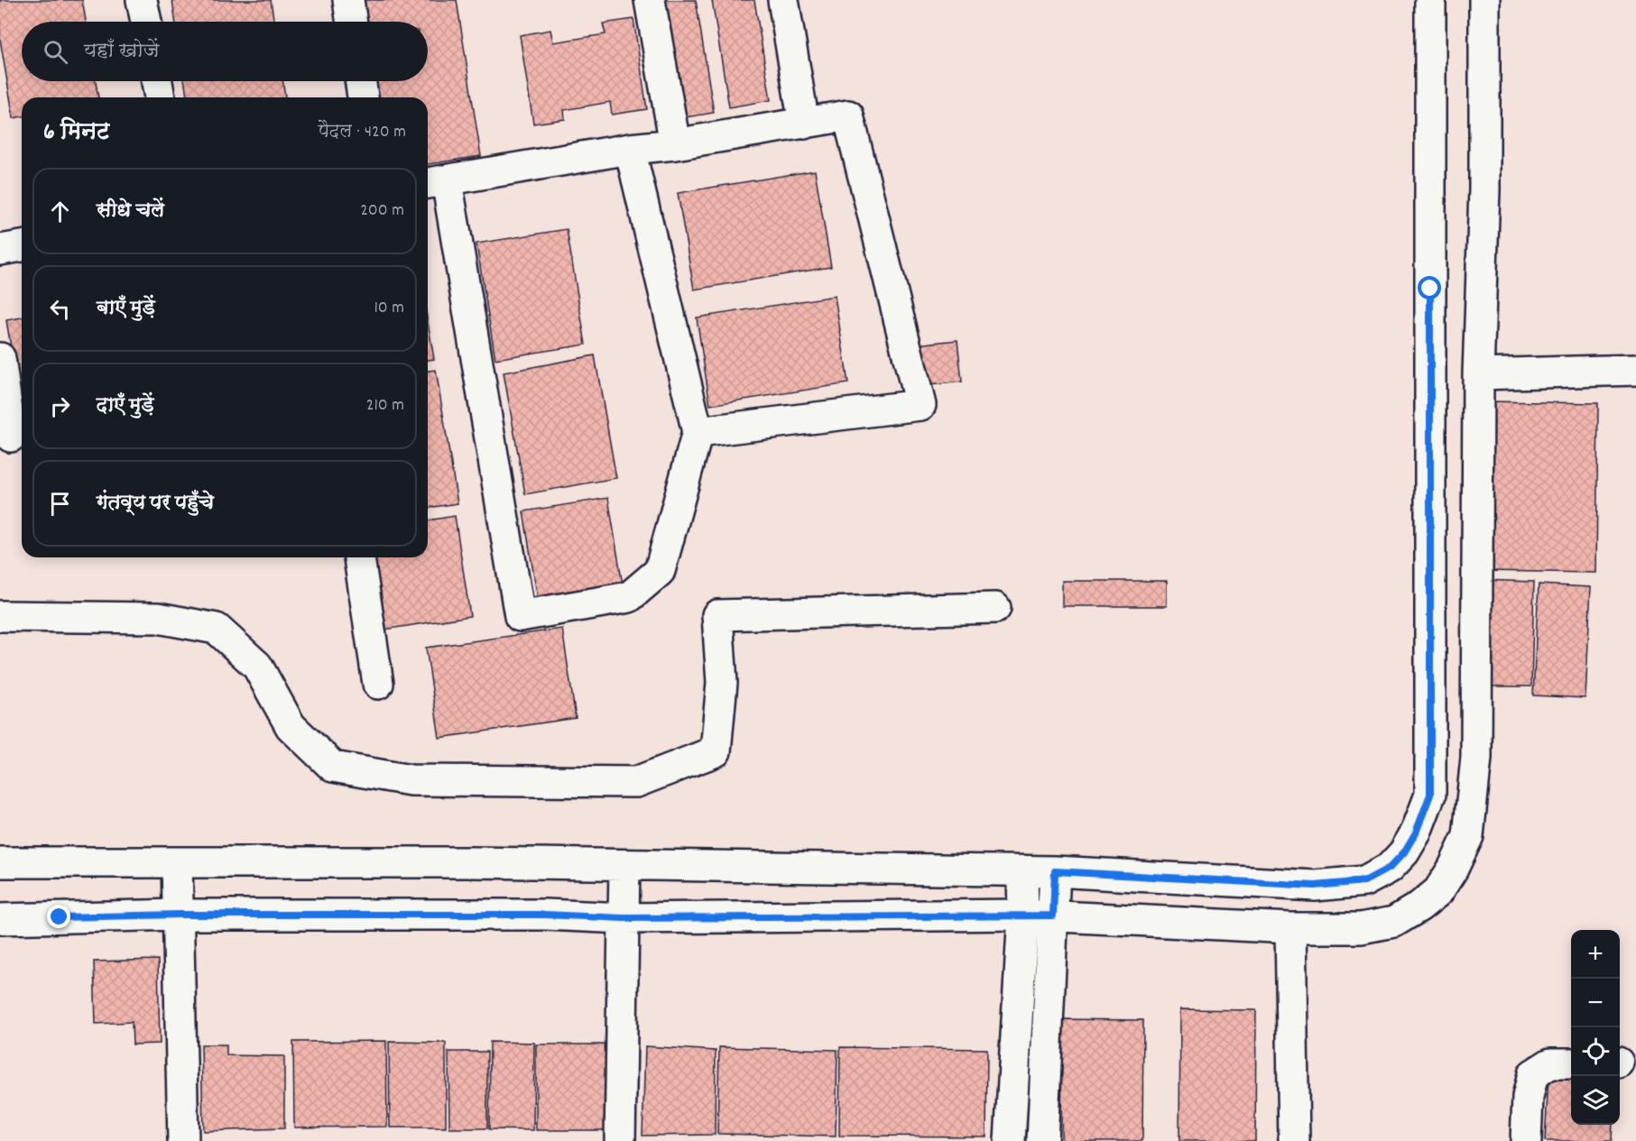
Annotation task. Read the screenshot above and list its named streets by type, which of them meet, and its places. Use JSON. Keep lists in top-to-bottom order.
{
  "page": {
    "search": "यहाँ खोजें",
    "heading": ["6 मिनट", "पैदल · 420 m"],
    "list": [
      ["सीधे चलें", "200 m"],
      ["बाएँ मुड़ें", "10 m"],
      ["दाएँ मुड़ें", "210 m"],
      "गंतव्य पर पहुँचे"
    ],
    "map_buttons": ["+", "−"]
  }
}
